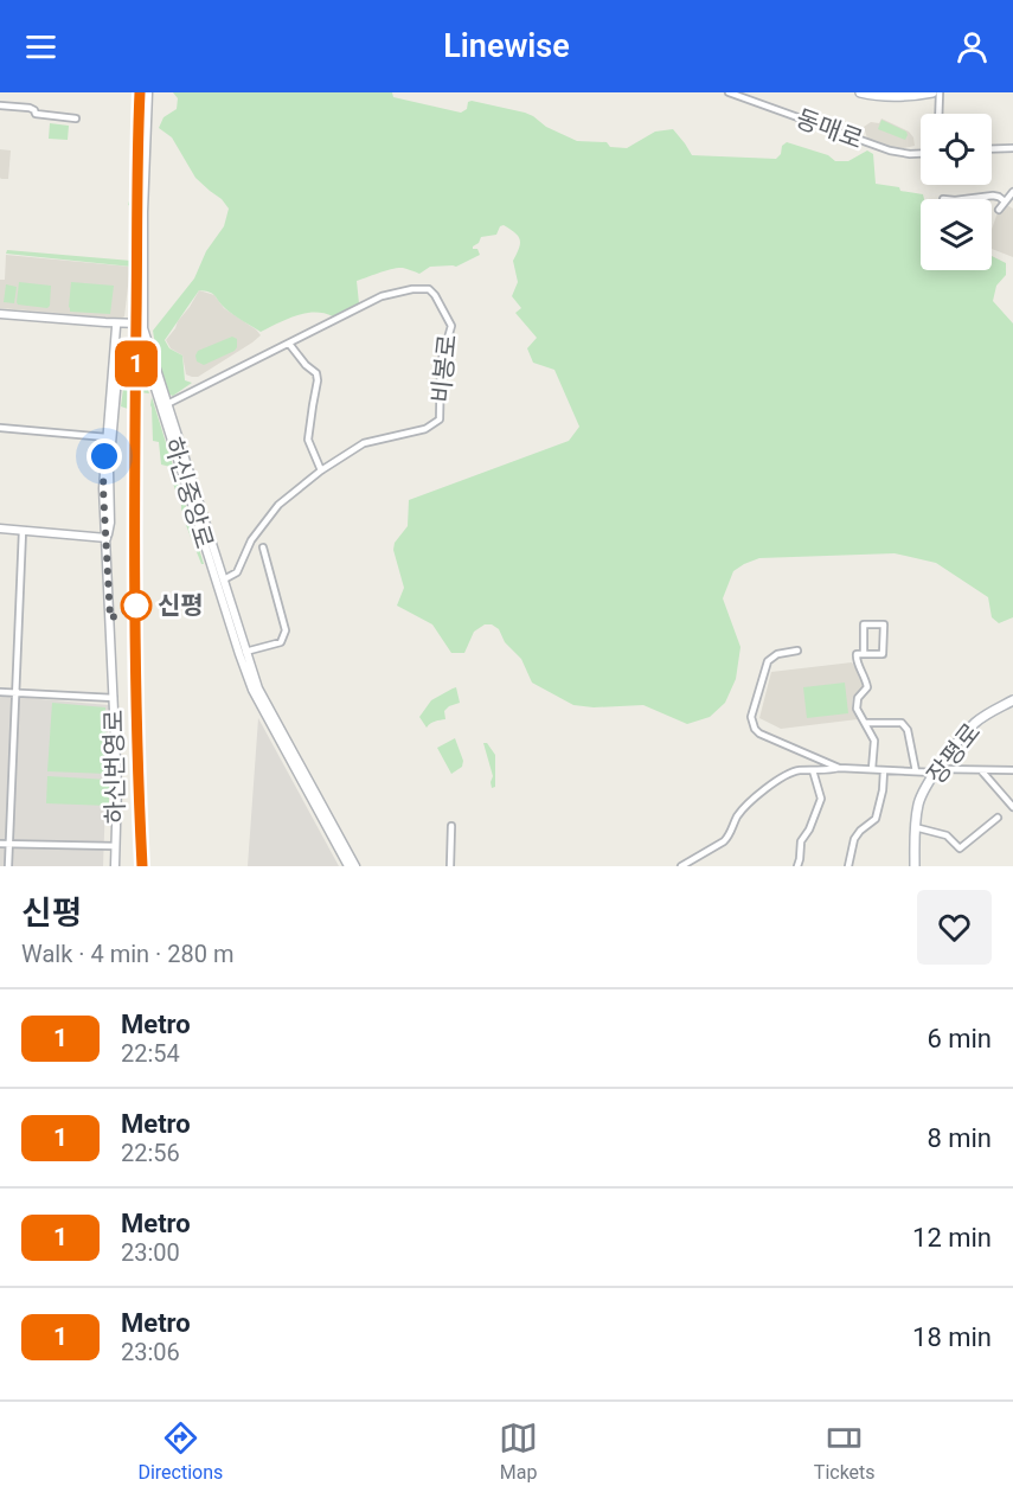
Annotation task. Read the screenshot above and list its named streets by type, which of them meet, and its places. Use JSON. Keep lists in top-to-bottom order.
{
  "streets": {
    "main road": ["장평로"],
    "street": ["동매로", "비봉로", "하신번영로"]
  },
  "places": ["신평"],
  "lines": ["metro line 1"],
  "page": {
    "header": "Linewise",
    "on_map": "1",
    "heading": ["신평", "Walk · 4 min · 280 m"],
    "list": [
      {
        "mark": "1",
        "name": "Metro",
        "note": "22:54",
        "value": "6 min"
      },
      {
        "mark": "1",
        "name": "Metro",
        "note": "22:56",
        "value": "8 min"
      },
      {
        "mark": "1",
        "name": "Metro",
        "note": "23:00",
        "value": "12 min"
      },
      {
        "mark": "1",
        "name": "Metro",
        "note": "23:06",
        "value": "18 min"
      }
    ],
    "tabs": ["Directions", "Map", "Tickets"]
  }
}
